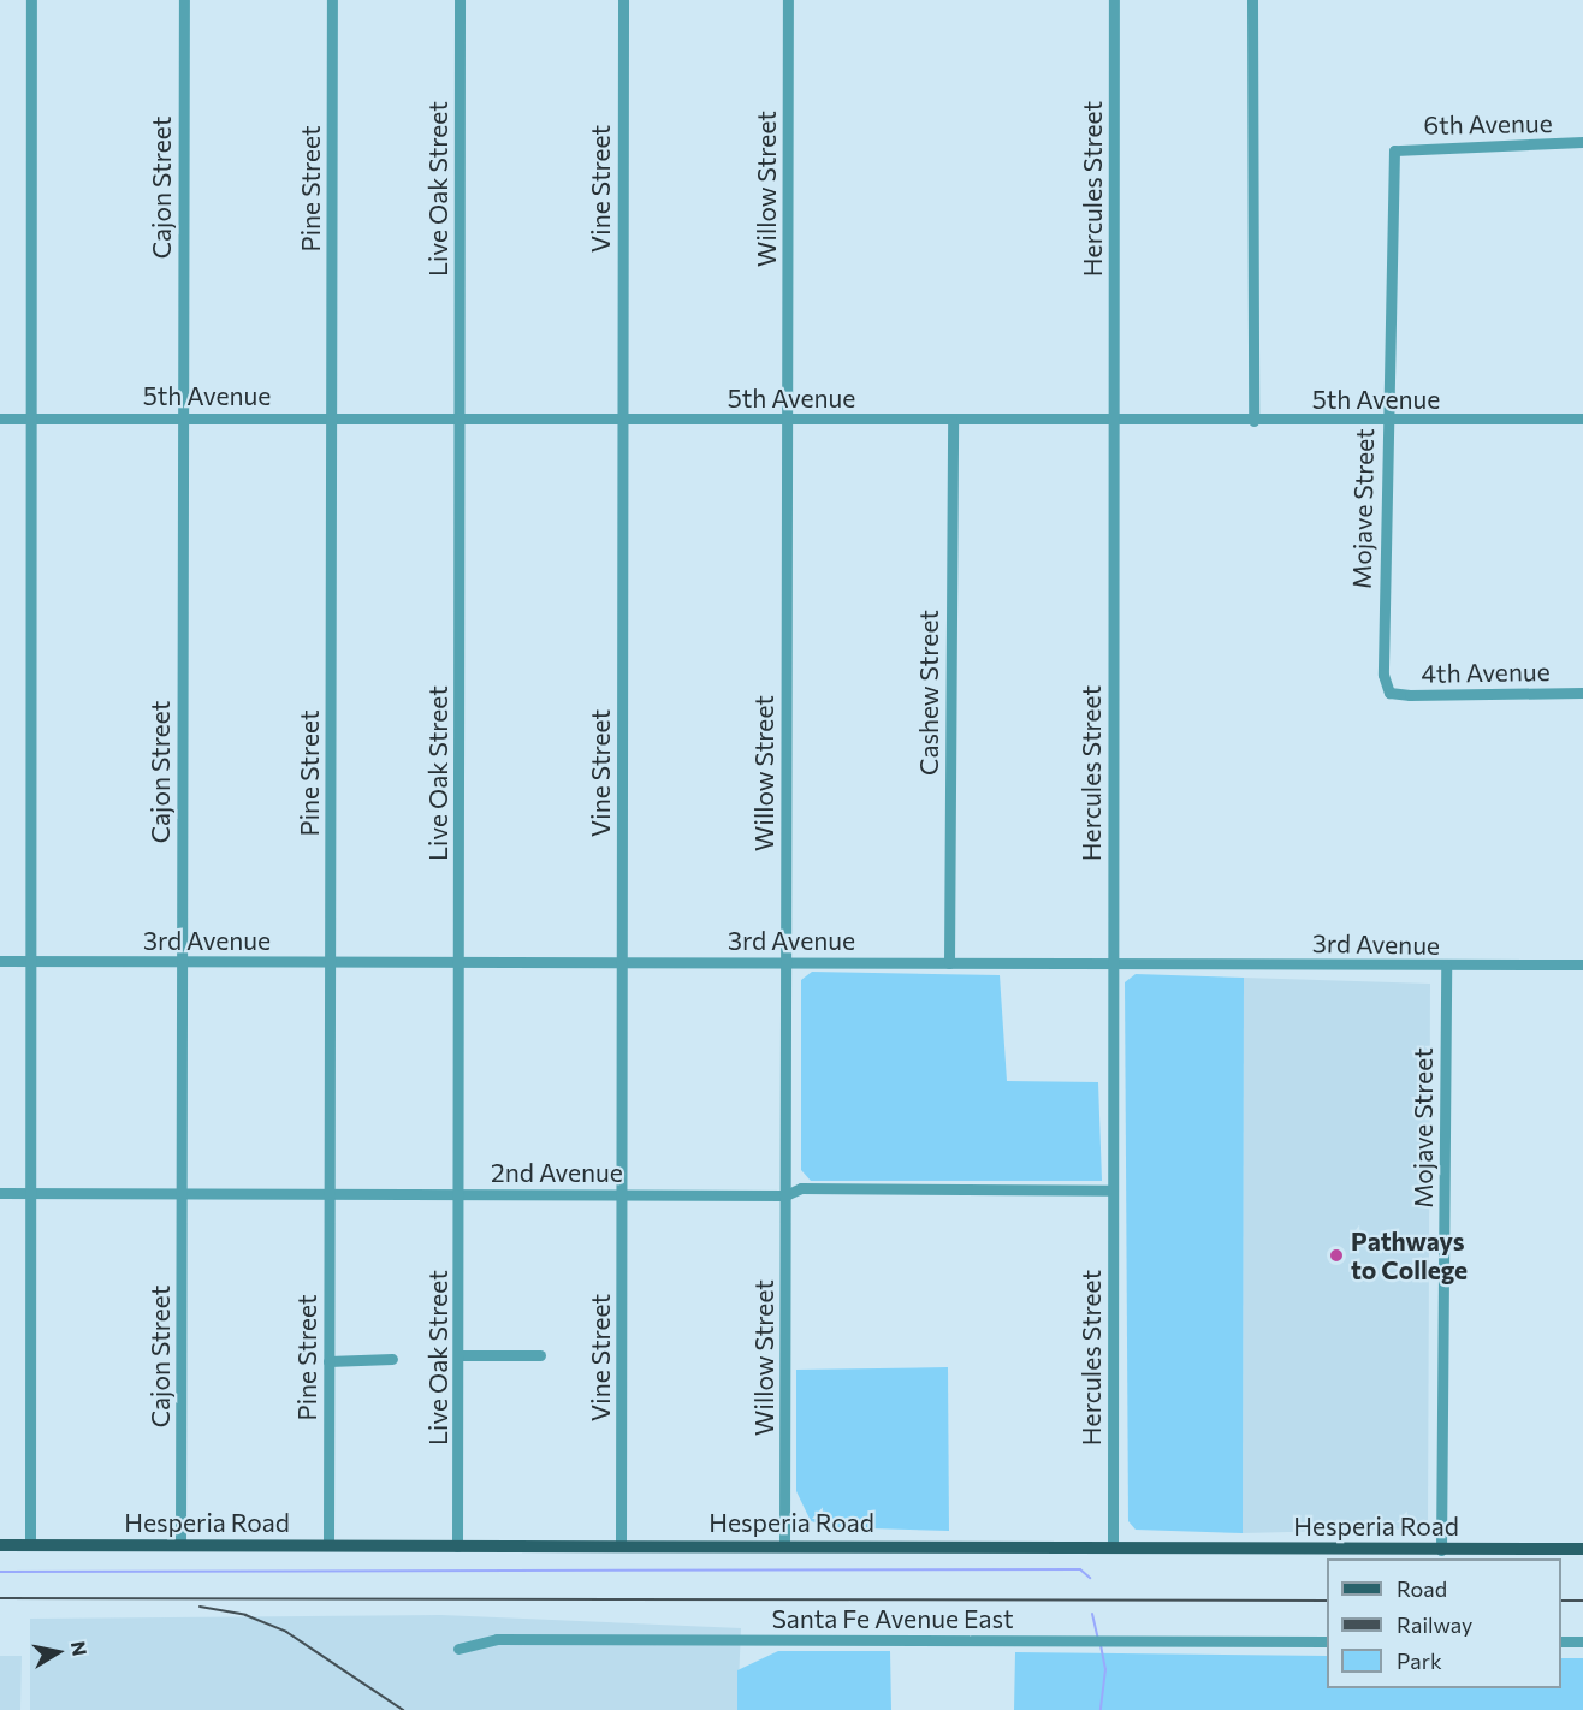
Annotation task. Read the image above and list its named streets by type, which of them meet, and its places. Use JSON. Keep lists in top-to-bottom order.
{
  "streets": {
    "main road": ["Hesperia Road"],
    "street": [
      "6th Avenue",
      "Cajon Street",
      "Pine Street",
      "Live Oak Street",
      "Vine Street",
      "Willow Street",
      "Hercules Street",
      "5th Avenue",
      "Mojave Street",
      "4th Avenue",
      "Cashew Street",
      "3rd Avenue",
      "2nd Avenue",
      "Santa Fe Avenue East"
    ]
  },
  "crossings": [
    ["6th Avenue", "Mojave Street"],
    ["Cajon Street", "5th Avenue"],
    ["Cajon Street", "3rd Avenue"],
    ["Cajon Street", "2nd Avenue"],
    ["Cajon Street", "Hesperia Road"],
    ["Pine Street", "5th Avenue"],
    ["Pine Street", "3rd Avenue"],
    ["Pine Street", "2nd Avenue"],
    ["Pine Street", "Hesperia Road"],
    ["Live Oak Street", "5th Avenue"],
    ["Live Oak Street", "3rd Avenue"],
    ["Live Oak Street", "2nd Avenue"],
    ["Live Oak Street", "Hesperia Road"],
    ["Vine Street", "5th Avenue"],
    ["Vine Street", "3rd Avenue"],
    ["Vine Street", "2nd Avenue"],
    ["Vine Street", "Hesperia Road"],
    ["Willow Street", "5th Avenue"],
    ["Willow Street", "3rd Avenue"],
    ["Willow Street", "2nd Avenue"],
    ["Willow Street", "Hesperia Road"],
    ["Hercules Street", "5th Avenue"],
    ["Hercules Street", "3rd Avenue"],
    ["Hercules Street", "2nd Avenue"],
    ["Hercules Street", "Hesperia Road"],
    ["5th Avenue", "Mojave Street"],
    ["5th Avenue", "Cashew Street"],
    ["Mojave Street", "4th Avenue"],
    ["Mojave Street", "3rd Avenue"],
    ["Mojave Street", "Hesperia Road"],
    ["Cashew Street", "3rd Avenue"]
  ],
  "places": ["Pathways to College"],
  "legend": ["Road", "Railway", "Park"],
  "north": "right"
}
